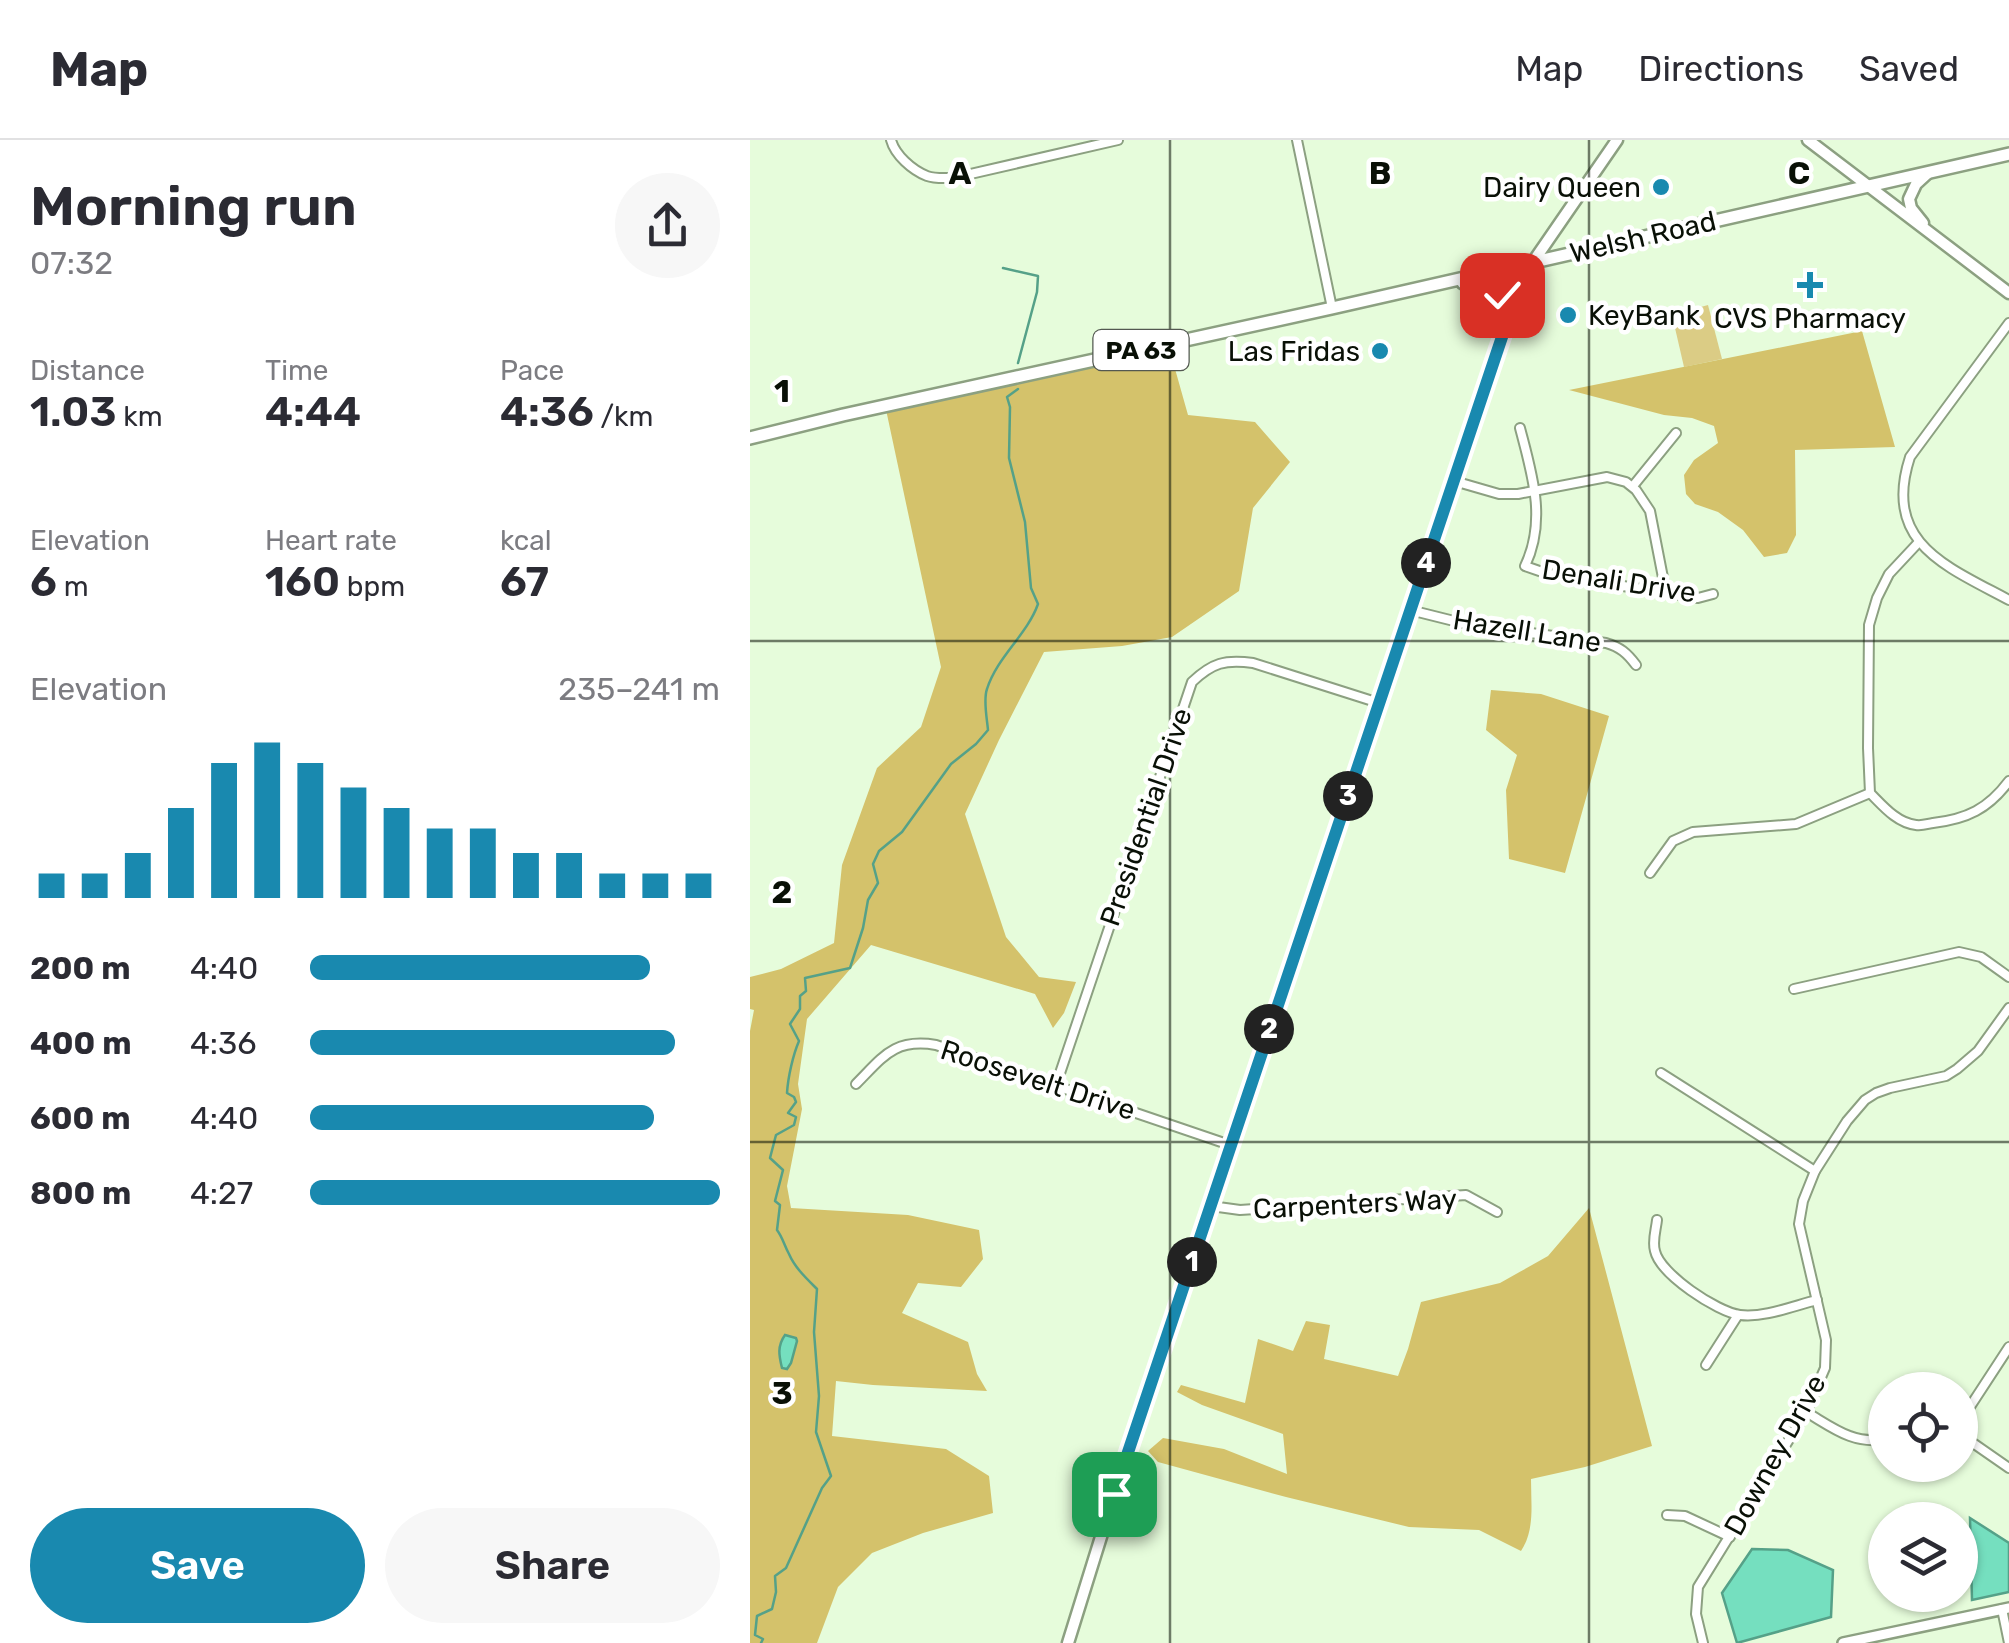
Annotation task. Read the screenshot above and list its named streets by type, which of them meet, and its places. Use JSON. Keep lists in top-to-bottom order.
{
  "streets": {
    "main road": ["Welsh Road", "PA 63"],
    "street": [
      "Denali Drive",
      "Hazell Lane",
      "Presidential Drive",
      "Roosevelt Drive",
      "Carpenters Way",
      "Downey Drive"
    ]
  },
  "crossings": [
    ["Presidential Drive", "Roosevelt Drive"]
  ],
  "places": {
    "other": ["Dairy Queen", "KeyBank", "Las Fridas"],
    "health": ["CVS Pharmacy"]
  },
  "page": {
    "header": "Map",
    "nav": ["Map", "Directions", "Saved"],
    "heading": ["Morning run", "07:32"],
    "stats": [
      ["Distance", "1.03 km"],
      ["Time", "4:44"],
      ["Pace", "4:36 /km"],
      ["Elevation", "6 m"],
      ["Heart rate", "160 bpm"],
      ["kcal", "67"]
    ],
    "pins": [
      "4",
      "3",
      "2",
      "1"
    ],
    "chart": ["Elevation", "235–241 m"],
    "list": [
      {
        "name": "200 m",
        "note": "4:40"
      },
      {
        "name": "400 m",
        "note": "4:36"
      },
      {
        "name": "600 m",
        "note": "4:40"
      },
      {
        "name": "800 m",
        "note": "4:27"
      }
    ],
    "buttons": ["Save", "Share"]
  },
  "grid": {
    "columns": ["A", "B", "C"],
    "rows": ["1", "2", "3"]
  }
}
